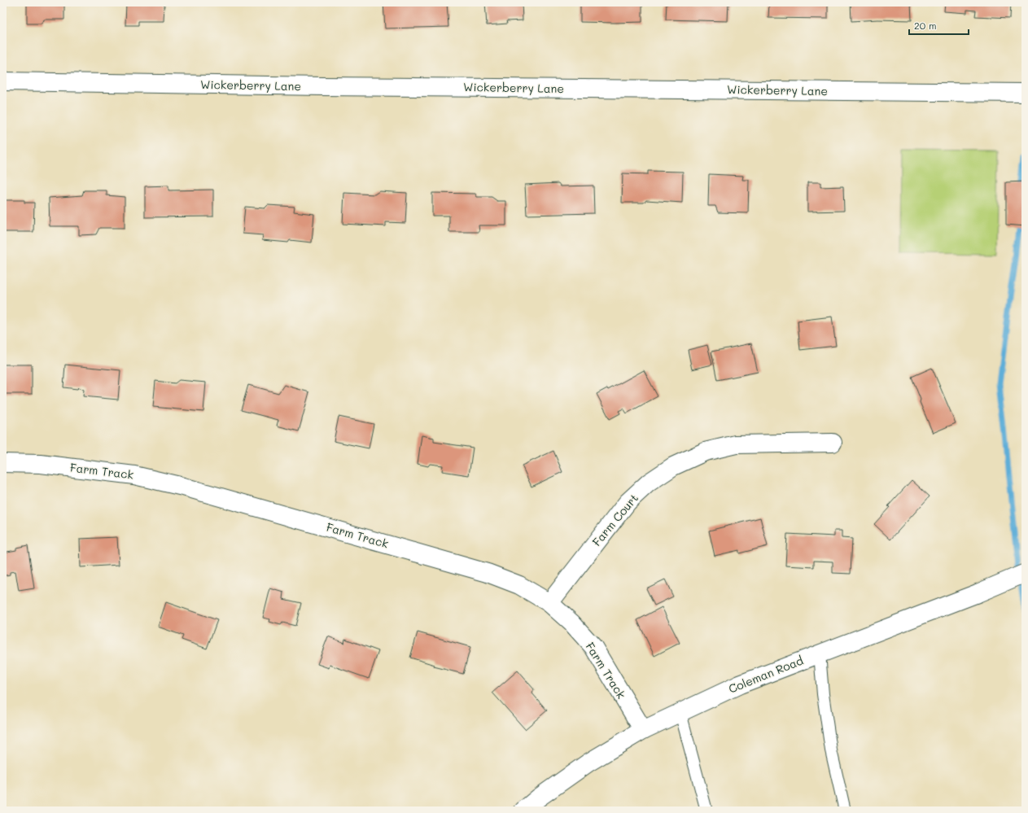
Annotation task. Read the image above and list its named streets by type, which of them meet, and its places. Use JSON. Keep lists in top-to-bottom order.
{
  "streets": {
    "street": [
      "Wickerberry Lane",
      "Farm Track",
      "Farm Court",
      "Coleman Road"
    ]
  },
  "crossings": [
    ["Farm Track", "Farm Court"],
    ["Farm Track", "Coleman Road"]
  ],
  "scale_bar": "20 m"
}
